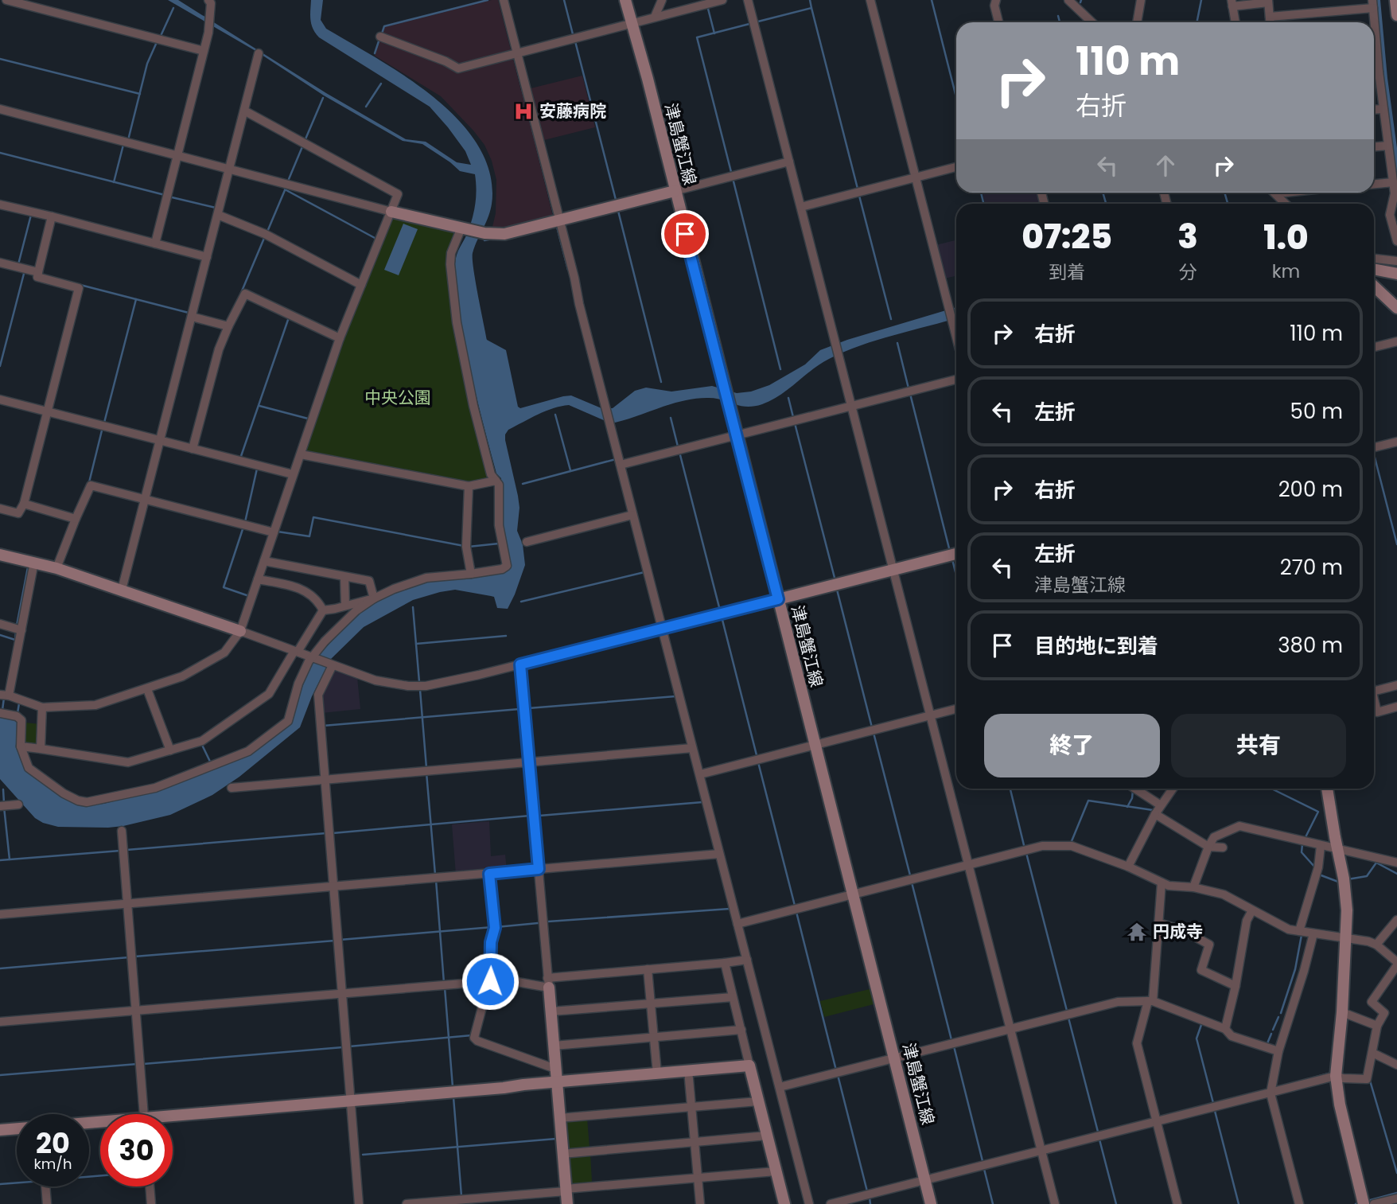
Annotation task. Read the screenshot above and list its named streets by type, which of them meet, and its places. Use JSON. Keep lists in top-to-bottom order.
{
  "streets": {
    "street": ["津島蟹江線"]
  },
  "parks": ["中央公園"],
  "places": {
    "hospital": ["安藤病院"],
    "temple": ["円成寺"]
  },
  "page": {
    "turn": ["110 m", "右折"],
    "eta": [
      "07:25",
      "到着",
      "3",
      "分",
      "1.0",
      "km"
    ],
    "list": [
      {
        "name": "右折",
        "value": "110 m"
      },
      {
        "name": "左折",
        "value": "50 m"
      },
      {
        "name": "右折",
        "value": "200 m"
      },
      {
        "name": "左折",
        "note": "津島蟹江線",
        "value": "270 m"
      },
      {
        "name": "目的地に到着",
        "value": "380 m"
      }
    ],
    "buttons": ["終了", "共有"],
    "speed": "20 km/h",
    "limit": "30"
  }
}
